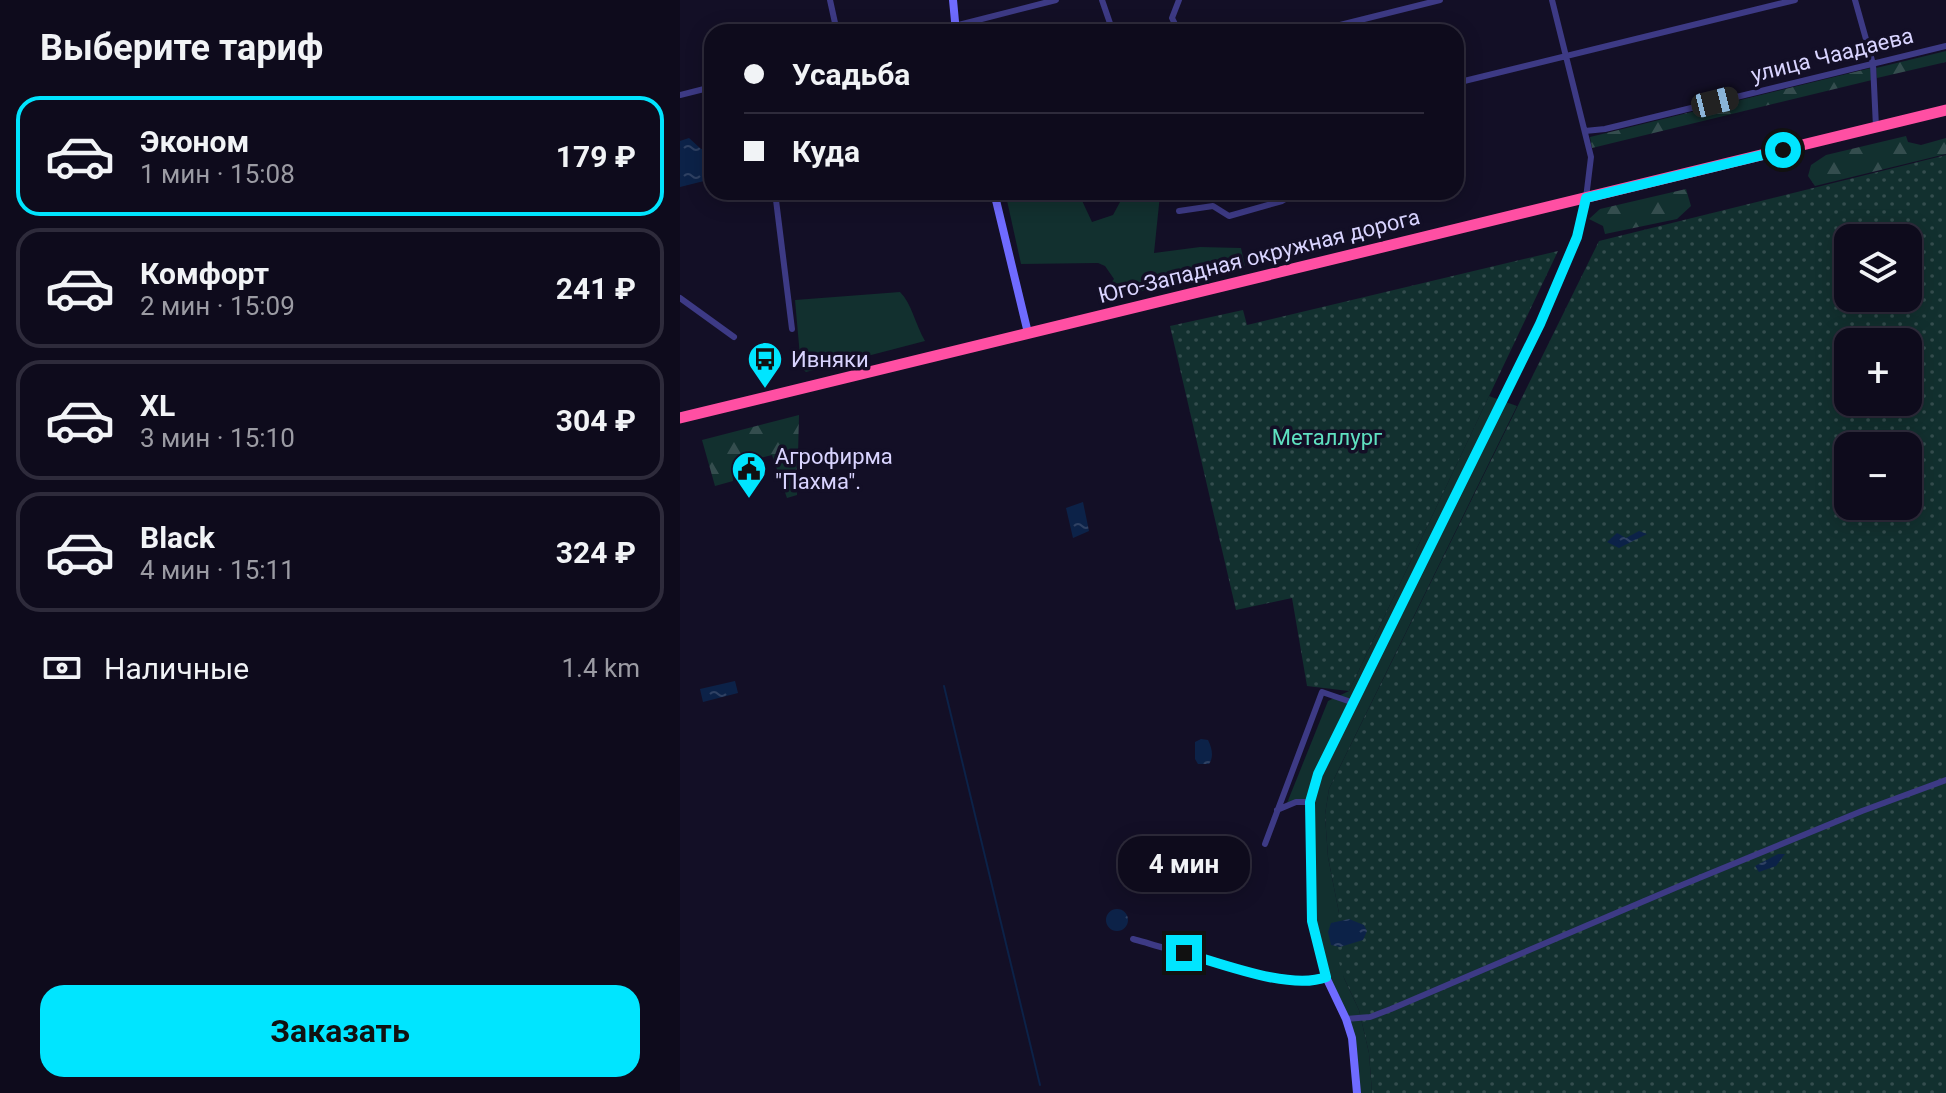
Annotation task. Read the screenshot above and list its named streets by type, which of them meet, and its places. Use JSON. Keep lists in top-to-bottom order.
{
  "streets": {
    "highway": ["Юго-Западная окружная дорога"],
    "street": ["улица Чаадаева"]
  },
  "parks": ["Металлург"],
  "places": {
    "bus stop": ["Ивняки"],
    "public building": ["Агрофирма \"Пахма\"."]
  },
  "page": {
    "heading": "Выберите тариф",
    "banner": ["Усадьба", "Куда"],
    "list": [
      {
        "name": "Эконом",
        "note": "1 мин · 15:08",
        "value": "179 ₽"
      },
      {
        "name": "Комфорт",
        "note": "2 мин · 15:09",
        "value": "241 ₽"
      },
      {
        "name": "XL",
        "note": "3 мин · 15:10",
        "value": "304 ₽"
      },
      {
        "name": "Black",
        "note": "4 мин · 15:11",
        "value": "324 ₽"
      }
    ],
    "map_buttons": ["+", "−"],
    "pay": ["Наличные", "1.4 km"],
    "bubble": "4 мин",
    "buttons": "Заказать"
  }
}
